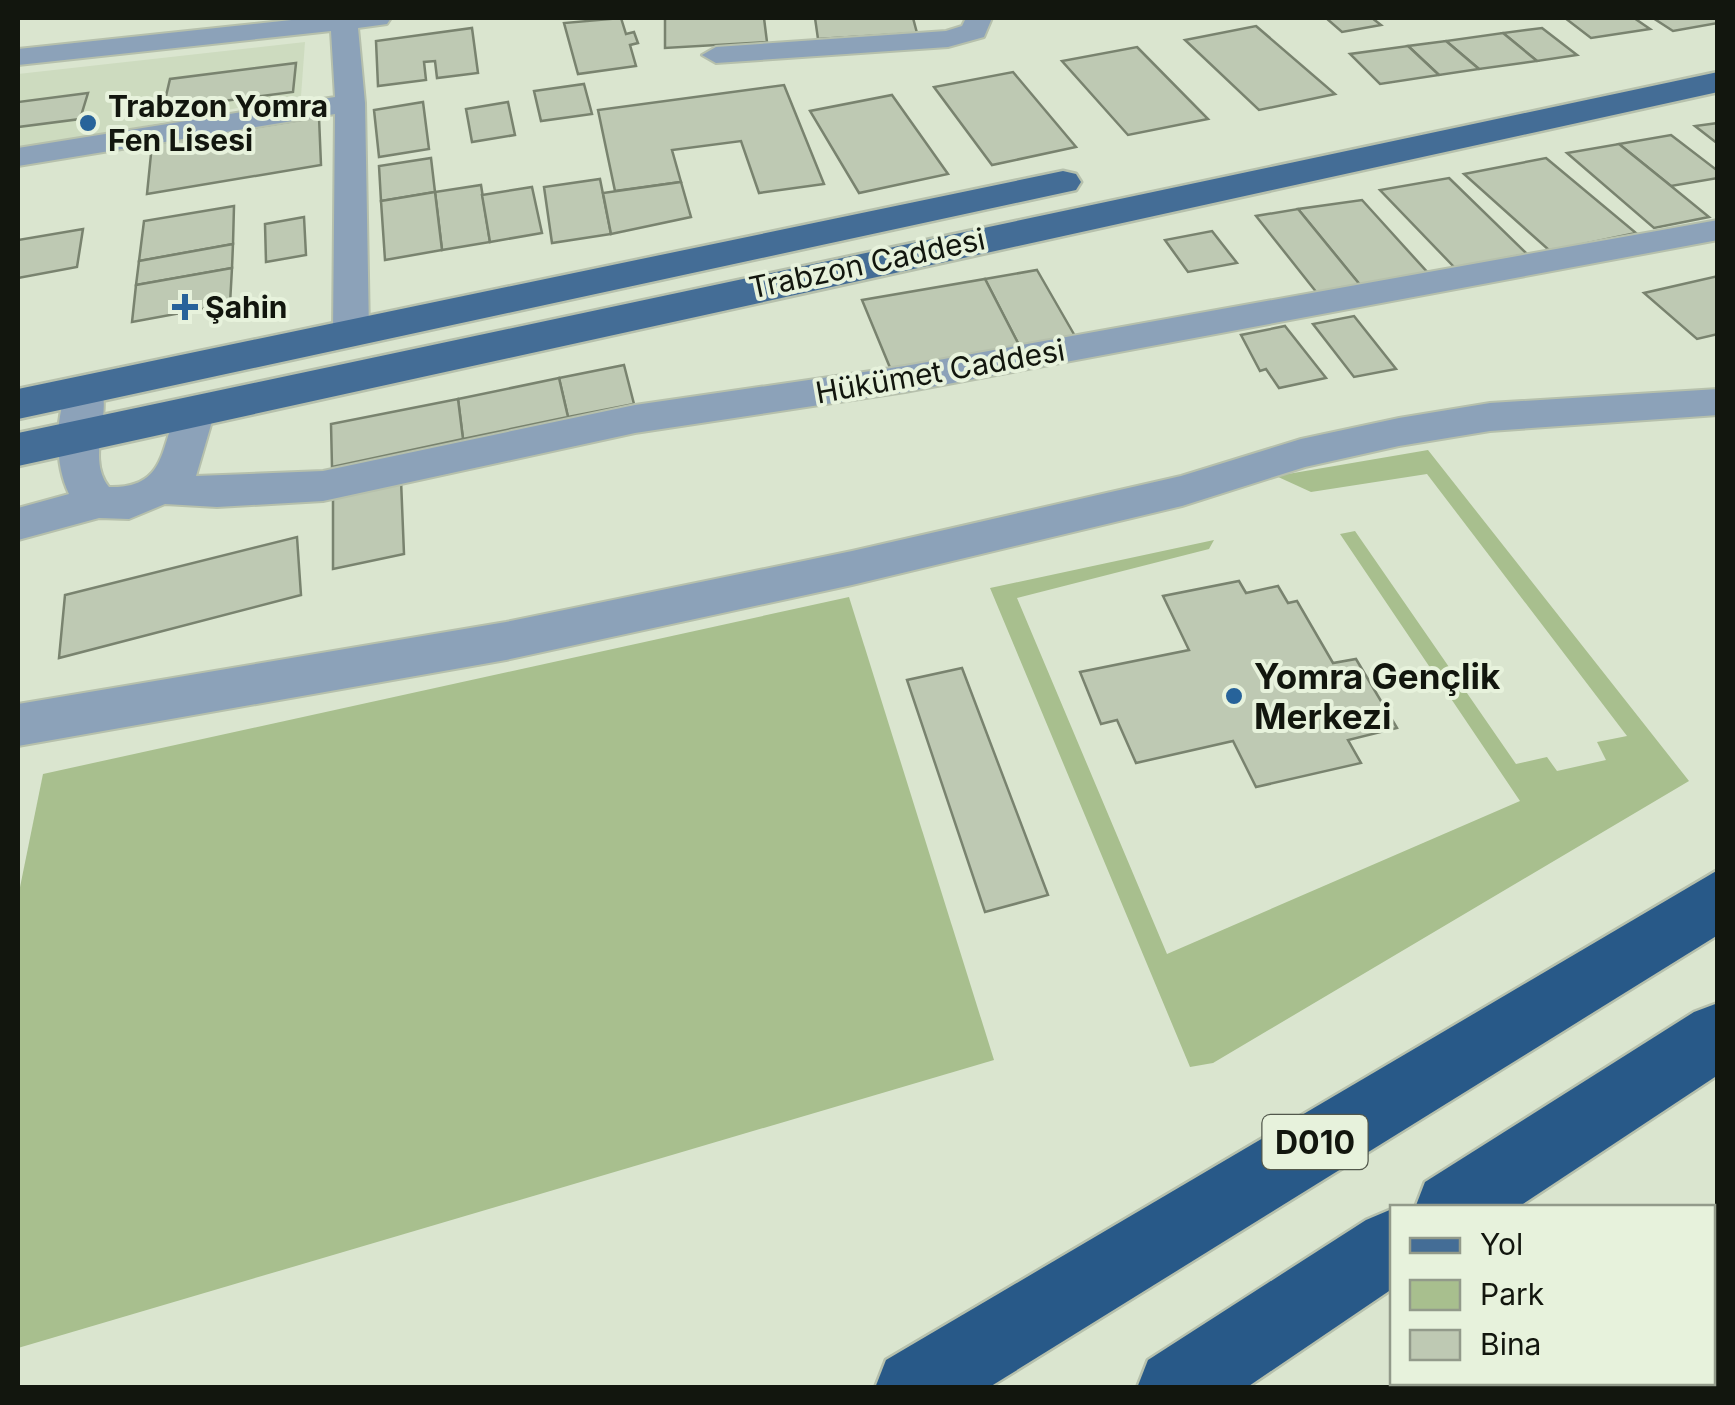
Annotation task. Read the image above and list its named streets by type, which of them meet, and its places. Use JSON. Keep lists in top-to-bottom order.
{
  "streets": {
    "highway": ["D010"],
    "main road": ["Trabzon Caddesi"],
    "street": ["Hükümet Caddesi"]
  },
  "places": {
    "other": ["Trabzon Yomra Fen Lisesi", "Yomra Gençlik Merkezi"],
    "health": ["Şahin"]
  },
  "legend": ["Yol", "Park", "Bina"]
}
